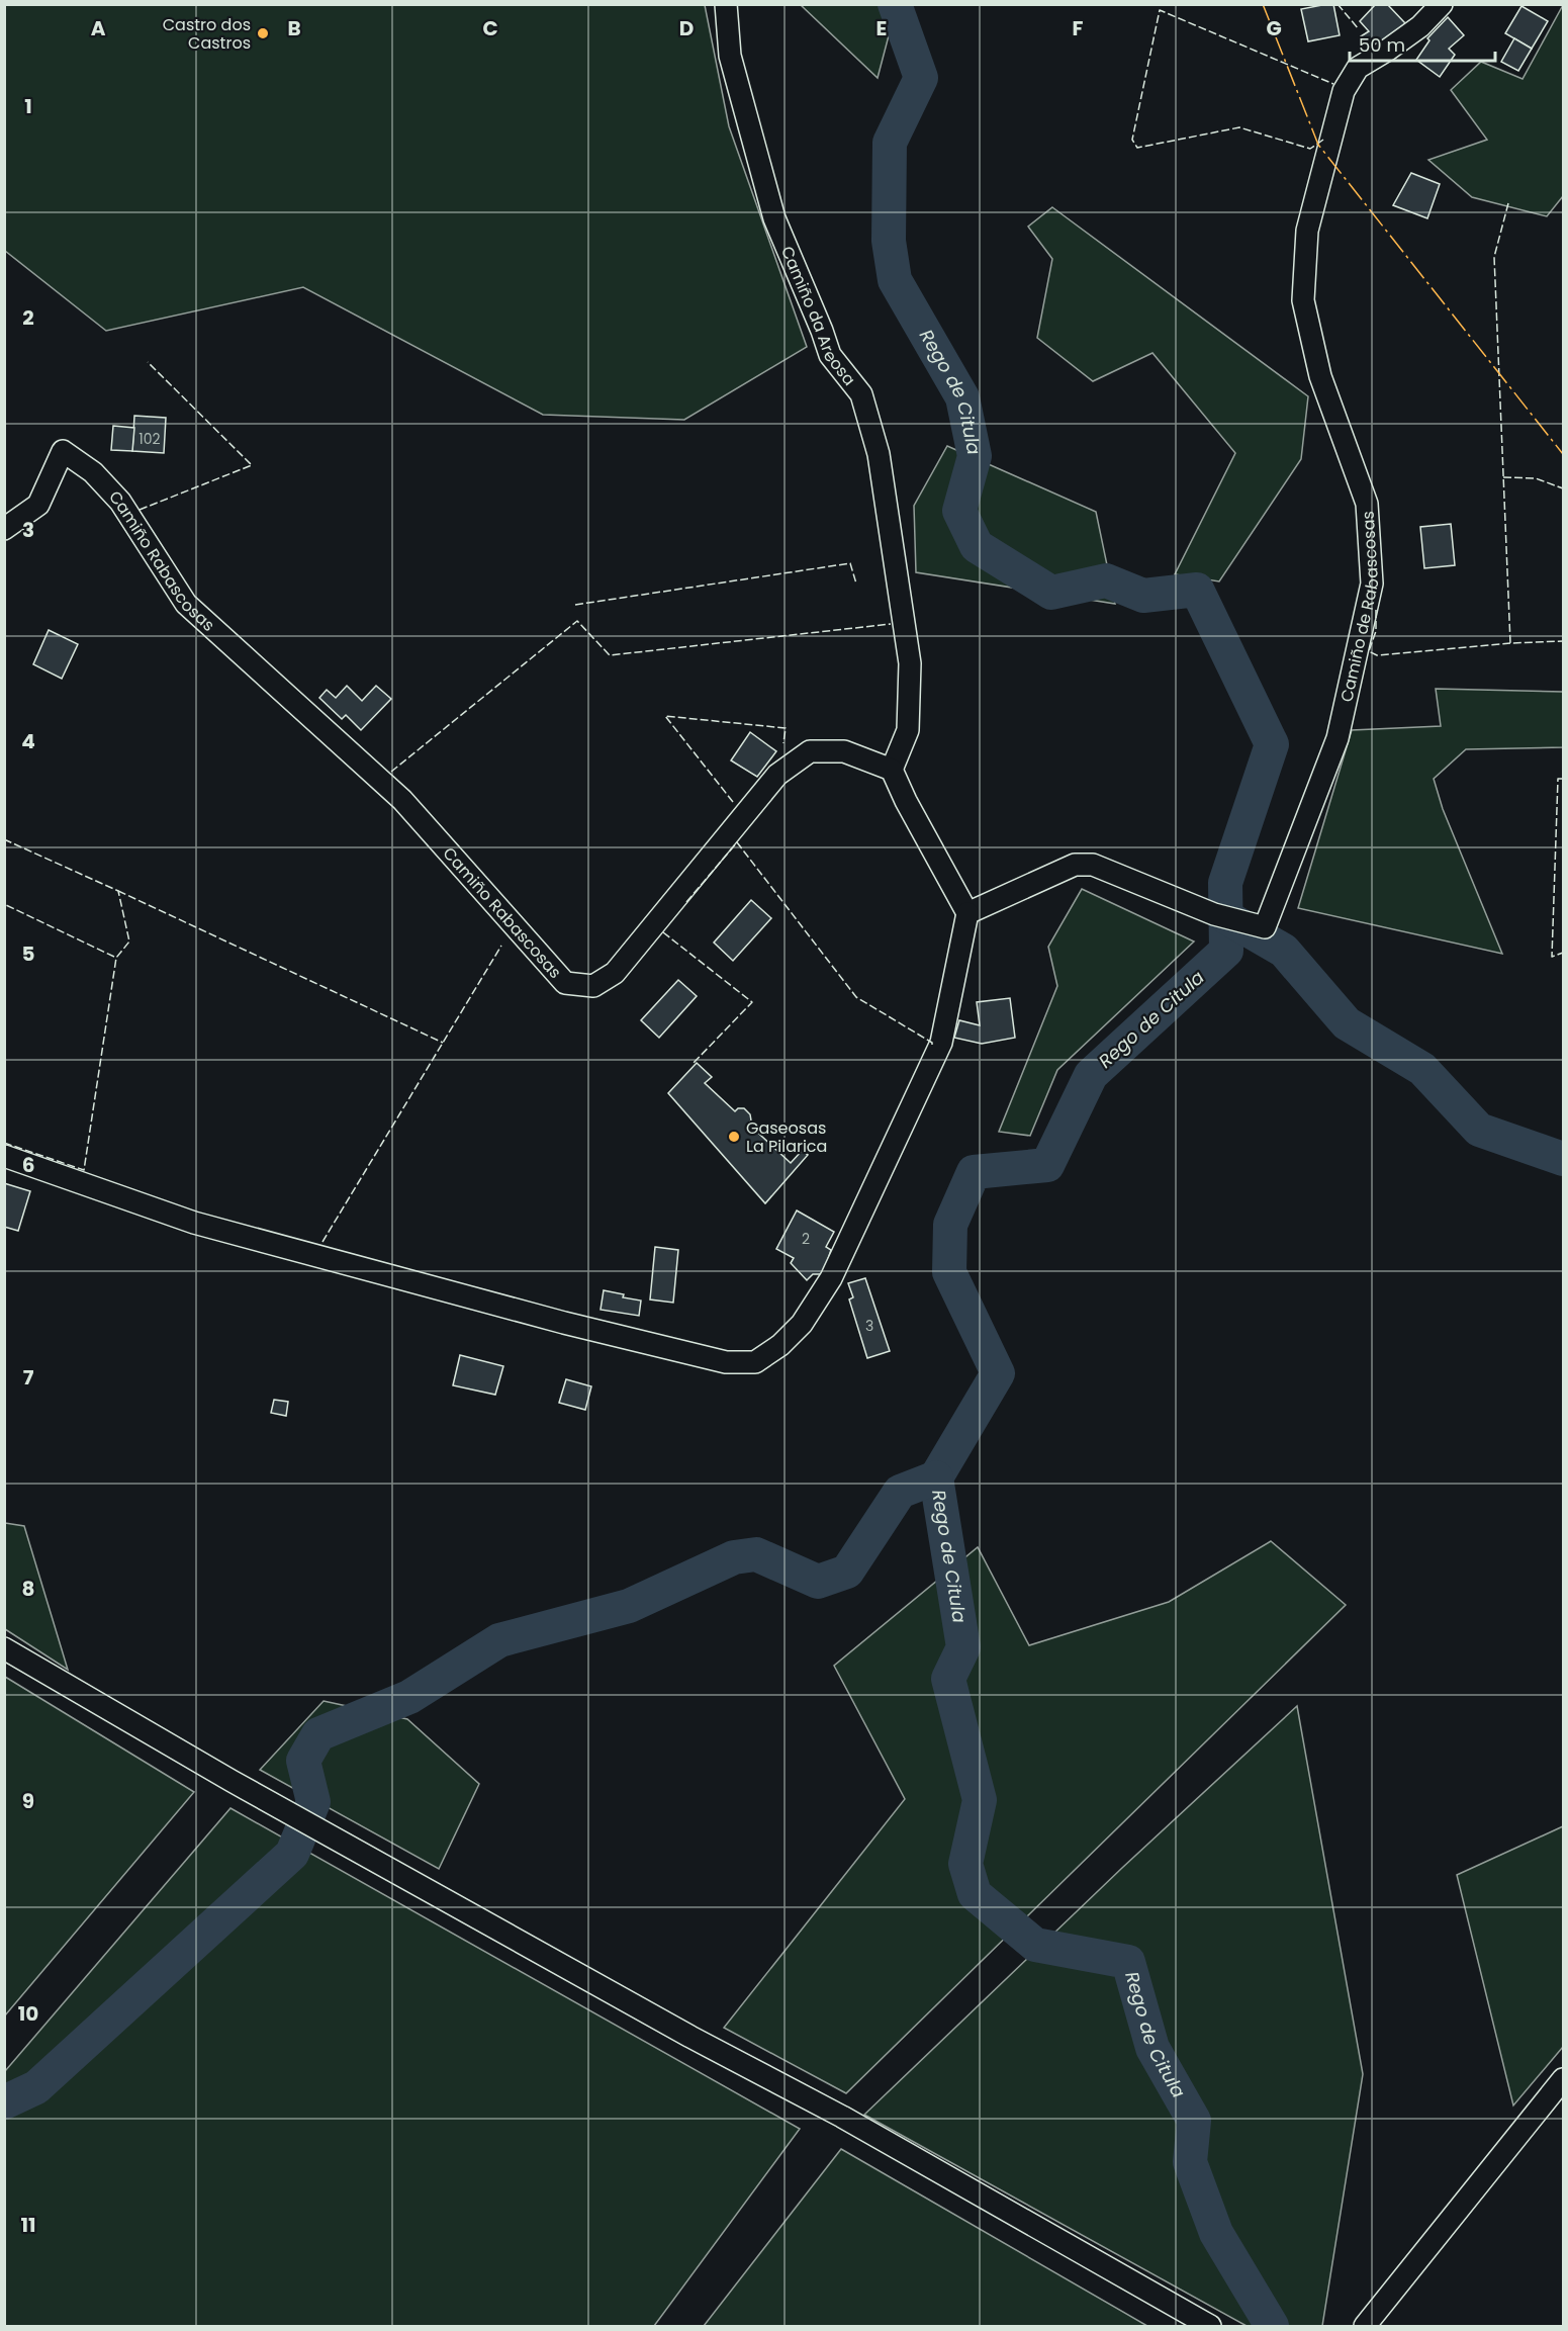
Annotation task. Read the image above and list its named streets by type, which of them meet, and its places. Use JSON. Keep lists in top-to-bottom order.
{
  "streets": {
    "street": ["Camiño da Areosa", "Camiño Rabascosas", "Camiño de Rabascosas"]
  },
  "crossings": [
    ["Camiño da Areosa", "Camiño Rabascosas"]
  ],
  "water": ["Rego de Citula"],
  "places": ["Castro dos Castros", "Gaseosas La Pilarica"],
  "house_numbers": ["102", "2", "3"],
  "scale_bar": "50 m",
  "grid": {
    "columns": [
      "A",
      "B",
      "C",
      "D",
      "E",
      "F",
      "G"
    ],
    "rows": [
      "1",
      "2",
      "3",
      "4",
      "5",
      "6",
      "7",
      "8",
      "9",
      "10",
      "11"
    ]
  }
}
